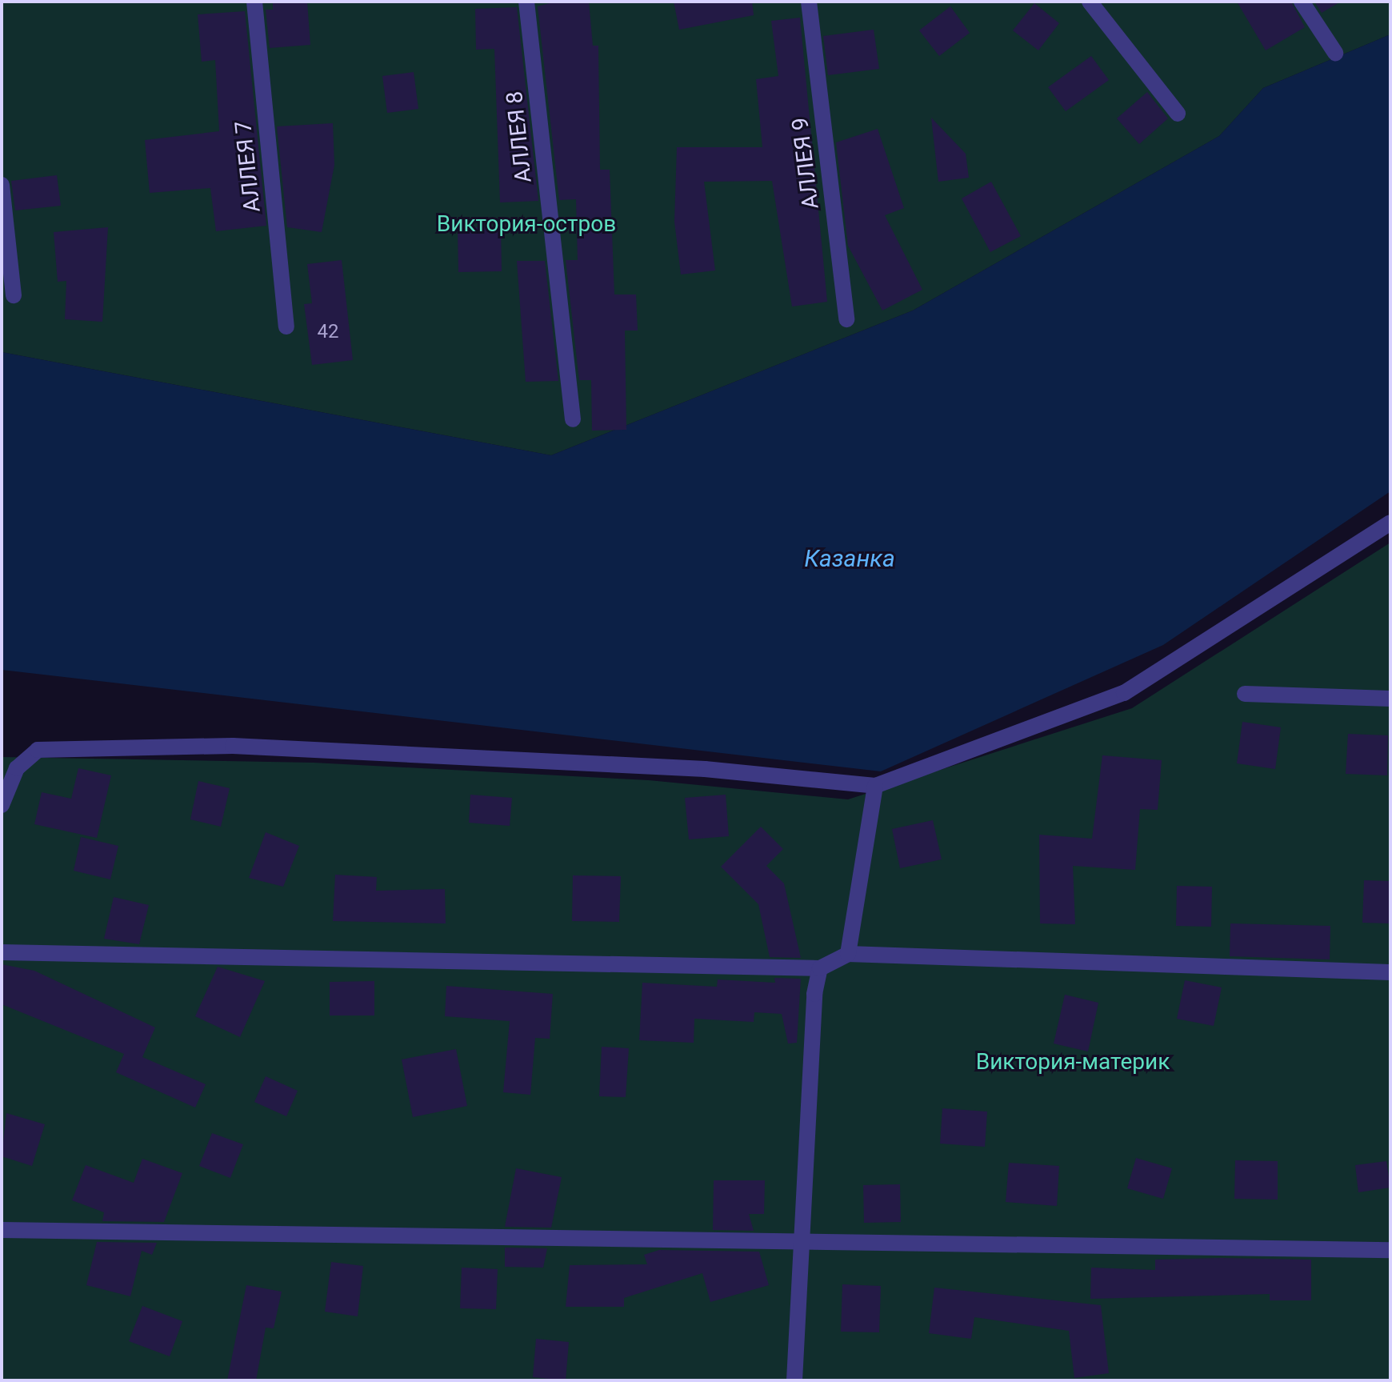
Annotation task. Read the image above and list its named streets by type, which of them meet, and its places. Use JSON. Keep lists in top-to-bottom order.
{
  "streets": {
    "lane": ["АЛЛЕЯ 8", "АЛЛЕЯ 9", "АЛЛЕЯ 7"]
  },
  "water": ["Казанка"],
  "parks": ["Виктория-остров", "Виктория-материк"],
  "house_numbers": ["42"]
}
